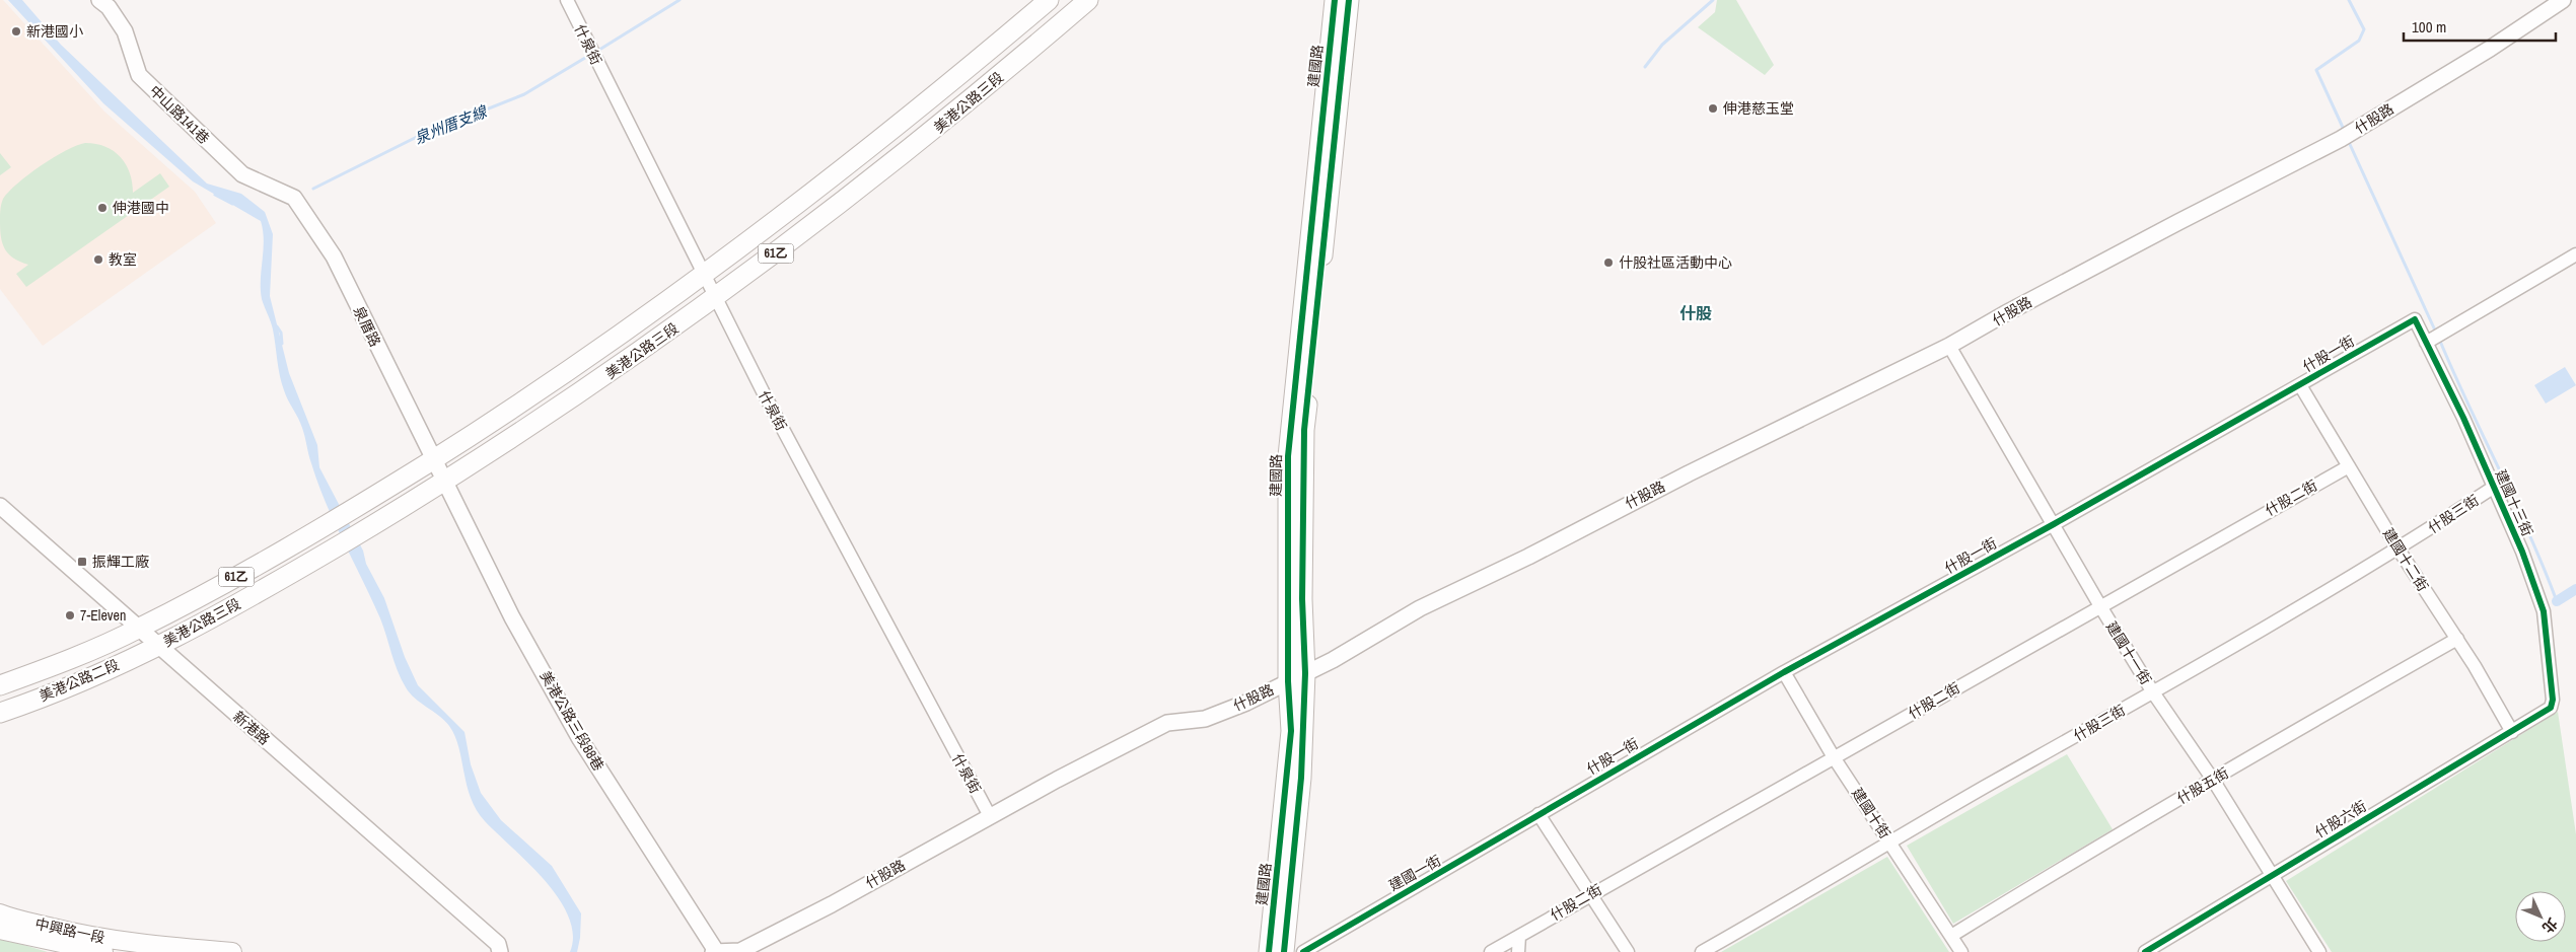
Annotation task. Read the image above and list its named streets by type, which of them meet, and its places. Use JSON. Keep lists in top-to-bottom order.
{
  "streets": {
    "main road": [
      "建國路",
      "美港公路三段",
      "61乙",
      "美港公路二段",
      "中興路一段"
    ],
    "street": [
      "什泉街",
      "中山路141巷",
      "什股路",
      "泉厝路",
      "什股一街",
      "什股二街",
      "建國十三街",
      "什股三街",
      "建國十二街",
      "建國十一街",
      "美港公路三段88巷",
      "新港路",
      "什股五街",
      "建國十街",
      "什股六街",
      "建國一街"
    ]
  },
  "crossings": [
    ["什泉街", "美港公路三段"],
    ["什泉街", "什股路"],
    ["建國路", "什股路"],
    ["美港公路三段", "泉厝路"],
    ["美港公路三段", "美港公路二段"],
    ["美港公路三段", "美港公路三段88巷"],
    ["美港公路三段", "新港路"],
    ["中山路141巷", "泉厝路"],
    ["什股路", "建國十一街"],
    ["什股路", "美港公路三段88巷"],
    ["泉厝路", "美港公路三段88巷"],
    ["什股一街", "建國十三街"],
    ["什股一街", "建國十二街"],
    ["什股一街", "建國十一街"],
    ["什股一街", "建國十街"],
    ["什股一街", "建國一街"],
    ["什股二街", "建國十二街"],
    ["什股二街", "建國十一街"],
    ["什股二街", "建國十街"],
    ["建國十三街", "什股三街"],
    ["建國十三街", "什股六街"],
    ["什股三街", "建國十二街"],
    ["什股三街", "建國十一街"],
    ["什股三街", "建國十街"],
    ["建國十二街", "什股五街"],
    ["建國十二街", "什股六街"],
    ["建國十一街", "什股五街"],
    ["建國十一街", "什股六街"],
    ["美港公路二段", "新港路"],
    ["什股五街", "建國十街"]
  ],
  "districts": ["什股"],
  "water": ["泉州厝支線"],
  "places": {
    "other": [
      "新港國小",
      "伸港慈玉堂",
      "伸港國中",
      "教室",
      "什股社區活動中心",
      "7-Eleven"
    ],
    "transit": ["振輝工廠"]
  },
  "scale_bar": "100 m",
  "north": "bottom right"
}
